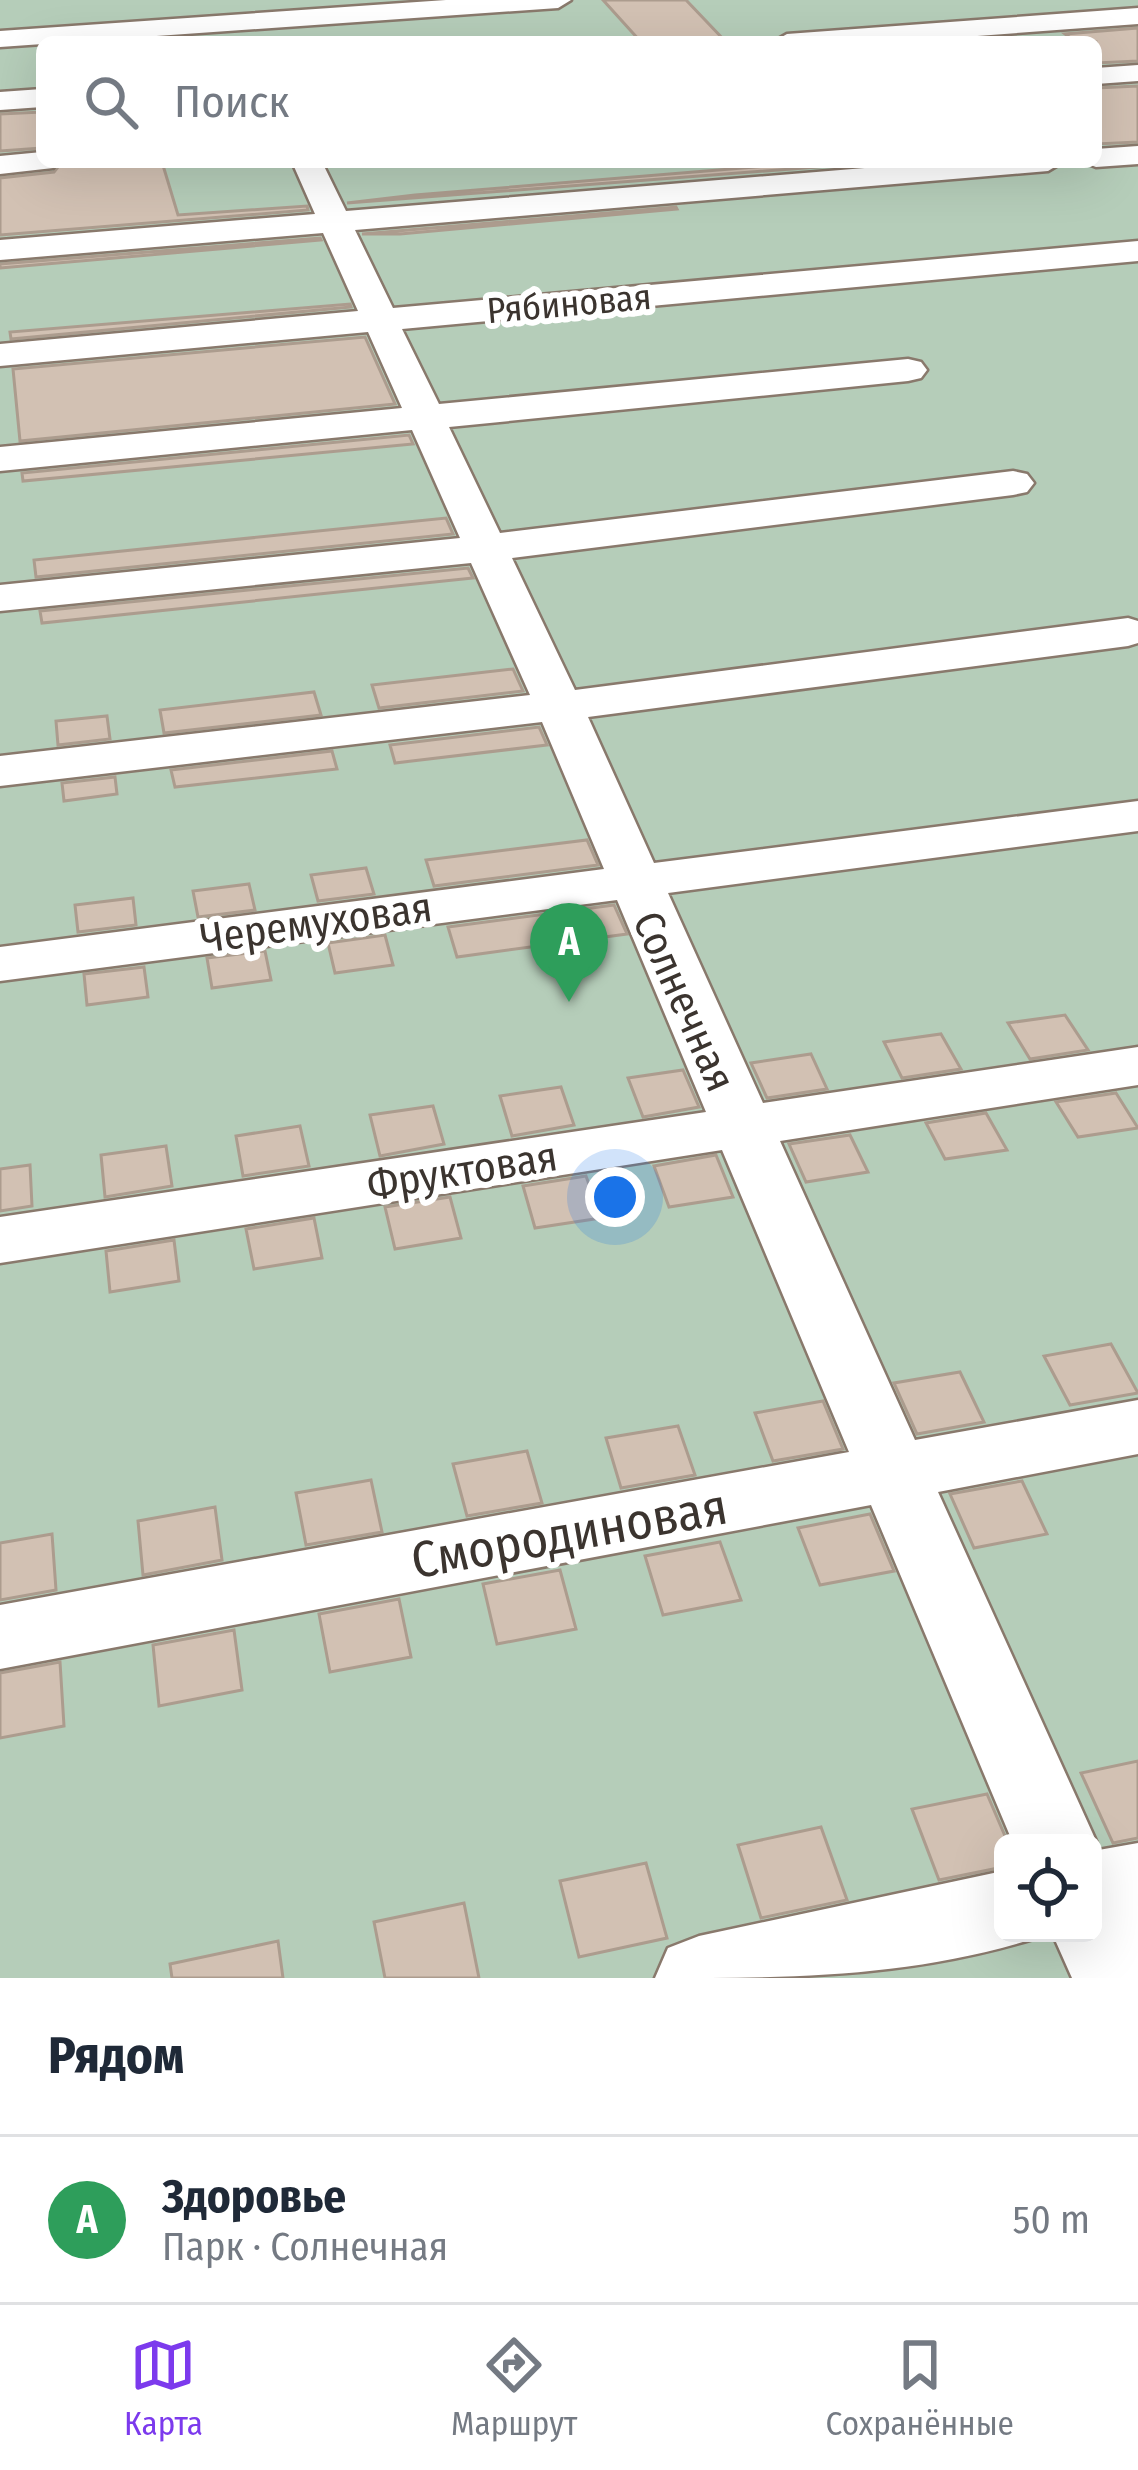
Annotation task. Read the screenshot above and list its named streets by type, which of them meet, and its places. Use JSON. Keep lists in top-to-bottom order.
{
  "streets": {
    "street": [
      "Рябиновая",
      "Черемуховая",
      "Солнечная",
      "Фруктовая",
      "Смородиновая"
    ]
  },
  "crossings": [
    ["Рябиновая", "Солнечная"],
    ["Черемуховая", "Солнечная"],
    ["Солнечная", "Фруктовая"],
    ["Солнечная", "Смородиновая"]
  ],
  "page": {
    "search": "Поиск",
    "pins": "A",
    "heading": "Рядом",
    "list": [
      {
        "mark": "A",
        "name": "Здоровье",
        "note": "Парк · Солнечная",
        "value": "50 m"
      }
    ],
    "nav": ["Карта", "Маршрут", "Сохранённые"]
  }
}
